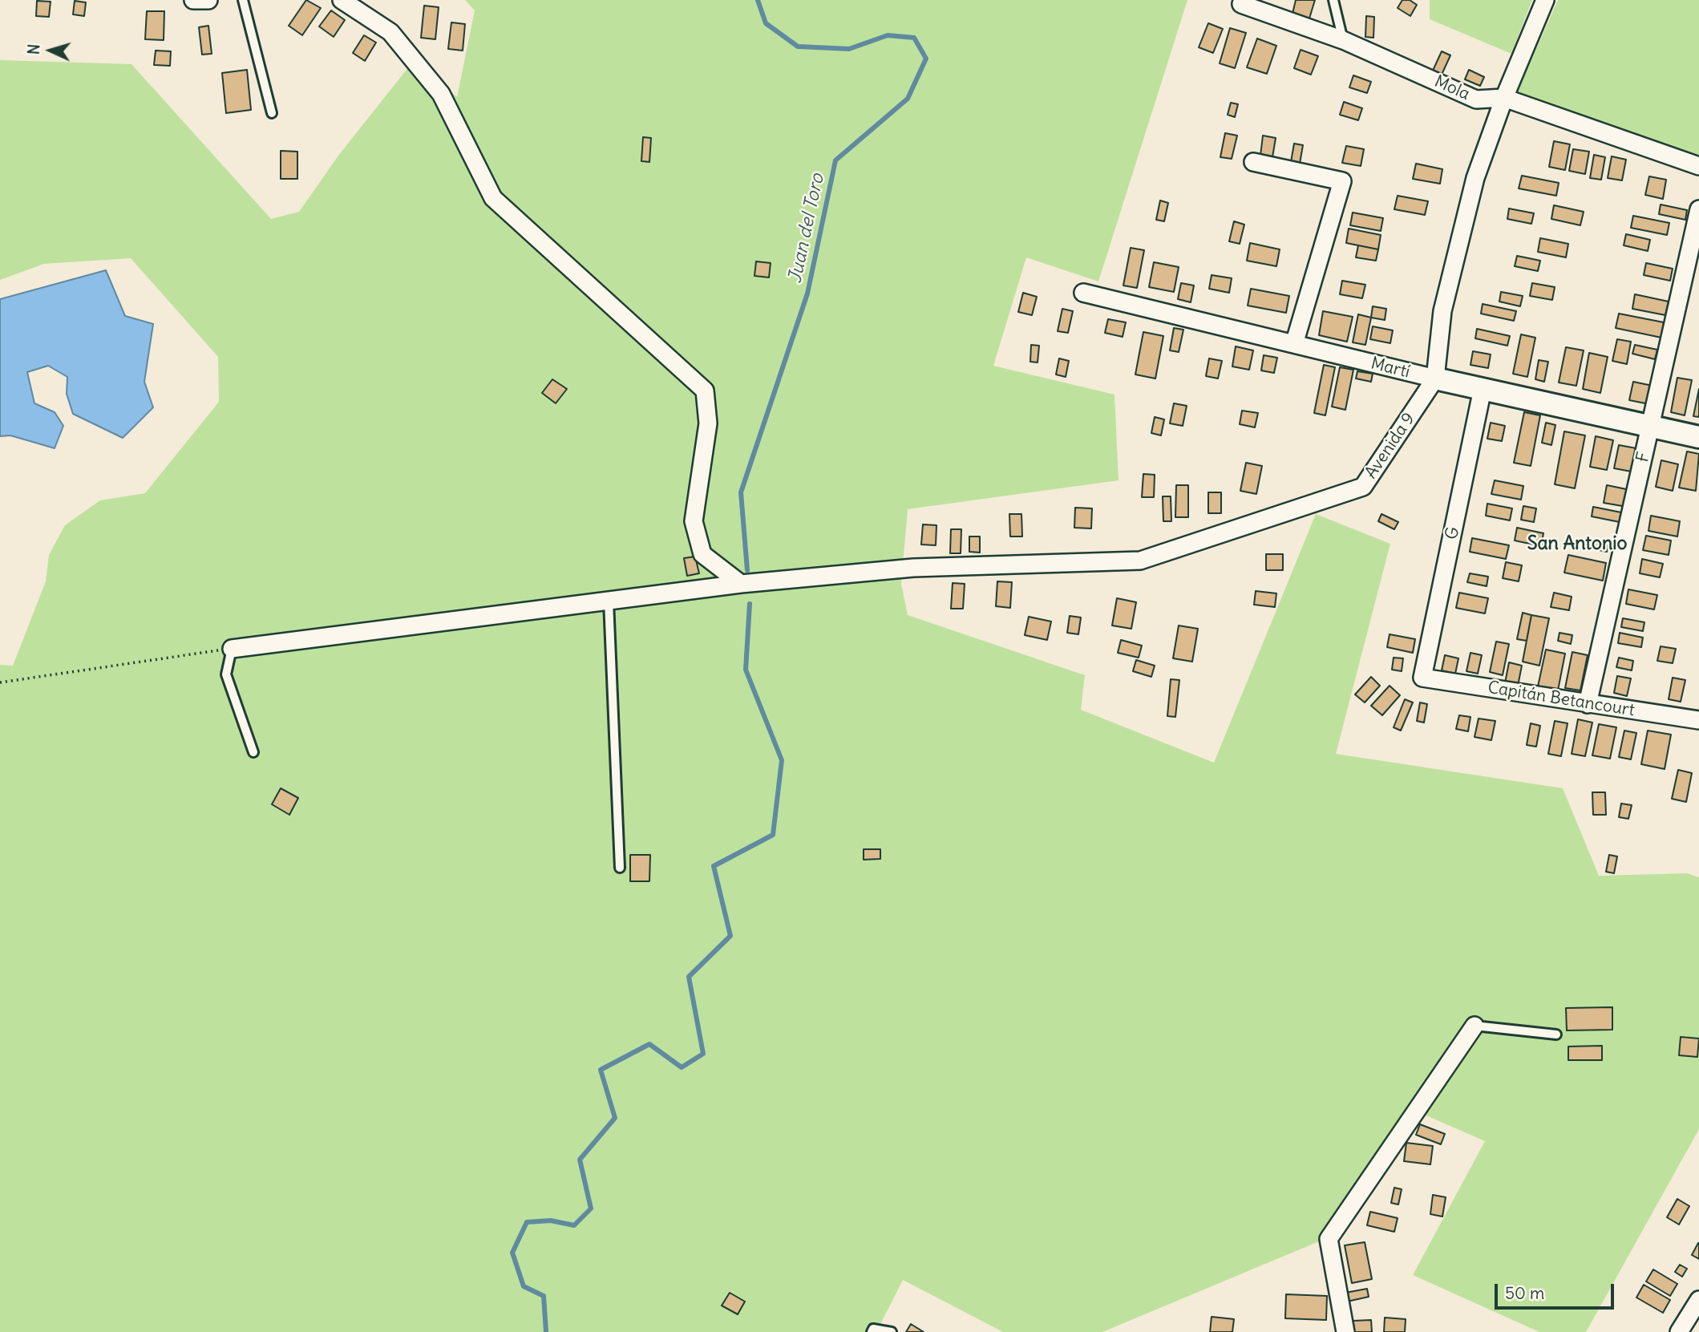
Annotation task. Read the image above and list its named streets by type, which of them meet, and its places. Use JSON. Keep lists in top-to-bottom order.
{
  "streets": {
    "street": [
      "Mola",
      "Martí",
      "Avenida 9",
      "F",
      "G",
      "Capitán Betancourt"
    ]
  },
  "crossings": [
    ["Mola", "Avenida 9"],
    ["Martí", "Avenida 9"],
    ["Martí", "F"],
    ["Martí", "G"],
    ["F", "Capitán Betancourt"],
    ["G", "Capitán Betancourt"]
  ],
  "districts": ["San Antonio"],
  "water": ["Juan del Toro"],
  "scale_bar": "50 m",
  "north": "left"
}
